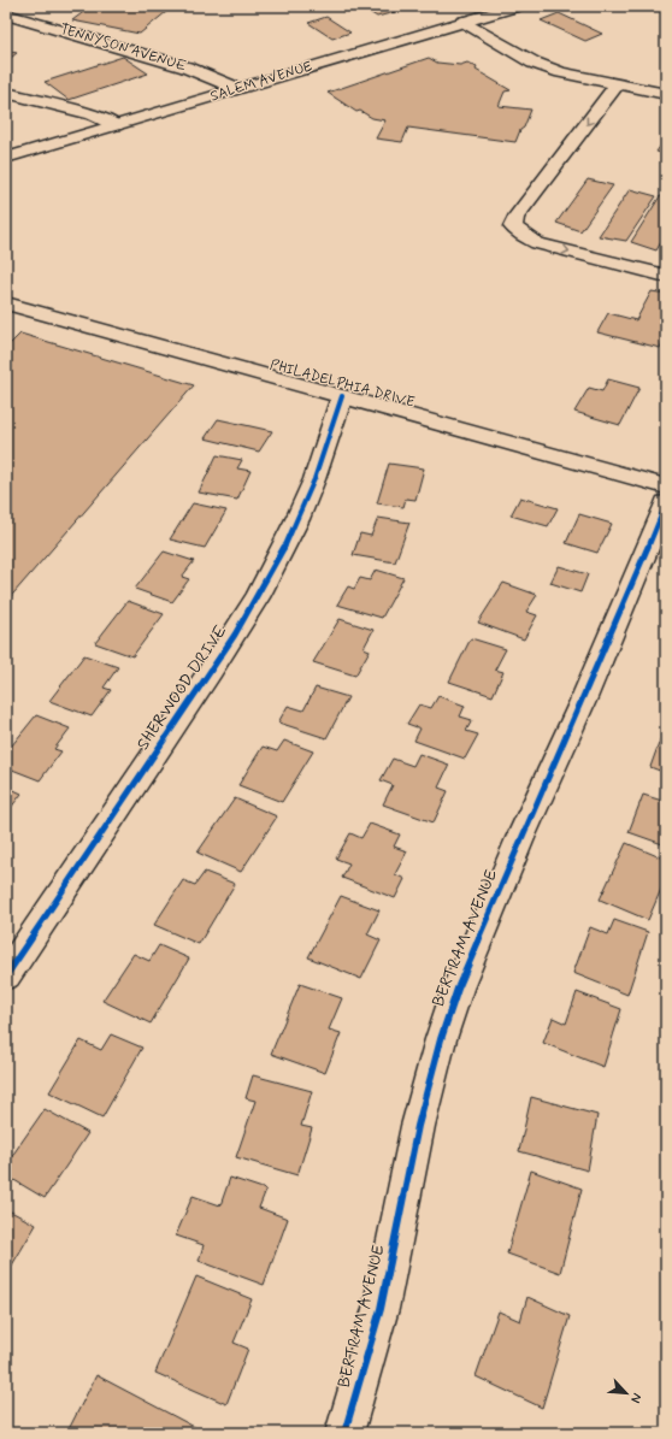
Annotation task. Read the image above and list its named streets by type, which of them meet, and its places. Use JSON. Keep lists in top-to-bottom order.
{
  "streets": {
    "street": [
      "TENNYSON AVENUE",
      "SALEM AVENUE",
      "PHILADELPHIA DRIVE",
      "SHERWOOD DRIVE",
      "BERTRAM AVENUE"
    ]
  },
  "crossings": [
    ["TENNYSON AVENUE", "SALEM AVENUE"],
    ["PHILADELPHIA DRIVE", "SHERWOOD DRIVE"]
  ],
  "north": "bottom right"
}
